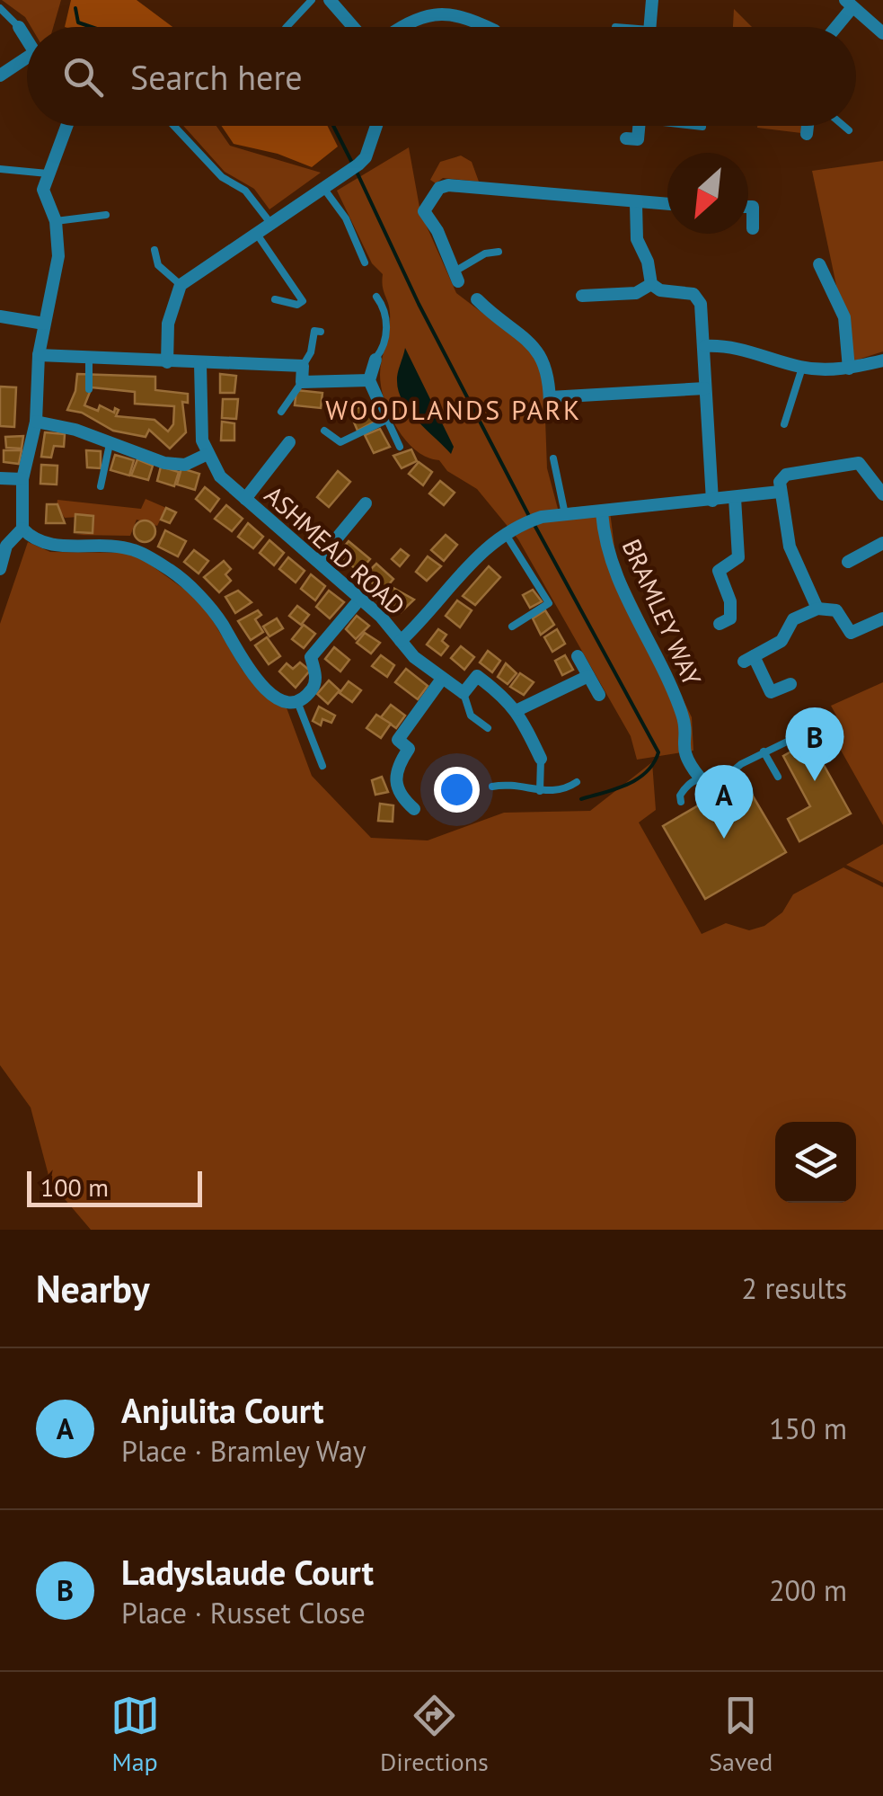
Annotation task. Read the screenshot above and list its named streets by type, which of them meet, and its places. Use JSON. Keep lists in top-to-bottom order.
{
  "streets": {
    "street": ["ASHMEAD ROAD", "BRAMLEY WAY"]
  },
  "crossings": [
    ["ASHMEAD ROAD", "BRAMLEY WAY"]
  ],
  "districts": ["WOODLANDS PARK"],
  "scale_bar": "100 m",
  "north": "bottom left",
  "page": {
    "search": "Search here",
    "pins": ["B", "A"],
    "scale": "100 m",
    "heading": ["Nearby", "2 results"],
    "list": [
      {
        "mark": "A",
        "name": "Anjulita Court",
        "note": "Place · Bramley Way",
        "value": "150 m"
      },
      {
        "mark": "B",
        "name": "Ladyslaude Court",
        "note": "Place · Russet Close",
        "value": "200 m"
      }
    ],
    "nav": ["Map", "Directions", "Saved"]
  }
}
